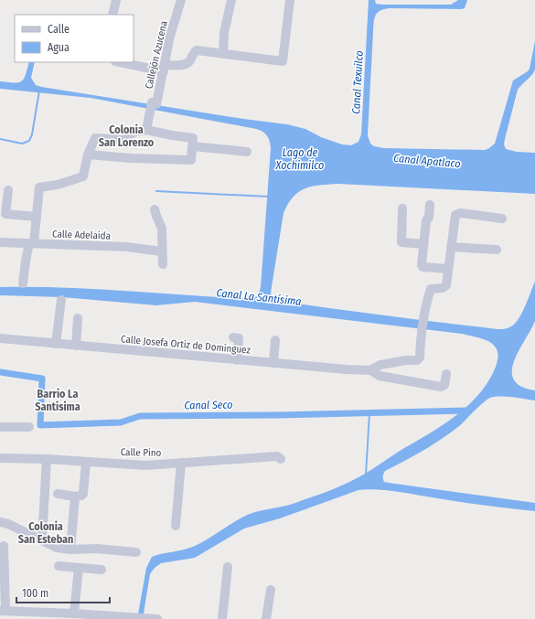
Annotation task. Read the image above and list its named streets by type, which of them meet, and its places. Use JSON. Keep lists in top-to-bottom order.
{
  "streets": {
    "street": [
      "Callejón Azucena",
      "Calle Adelaida",
      "Calle Josefa Ortiz de Domínguez",
      "Calle Pino"
    ]
  },
  "districts": ["Colonia San Lorenzo", "Barrio La Santísima", "Colonia San Esteban"],
  "water": [
    "Canal Texuilco",
    "Lago de Xochimilco",
    "Canal Apatlaco",
    "Canal La Santísima",
    "Canal Seco"
  ],
  "legend": ["Calle", "Agua"],
  "scale_bar": "100 m"
}
